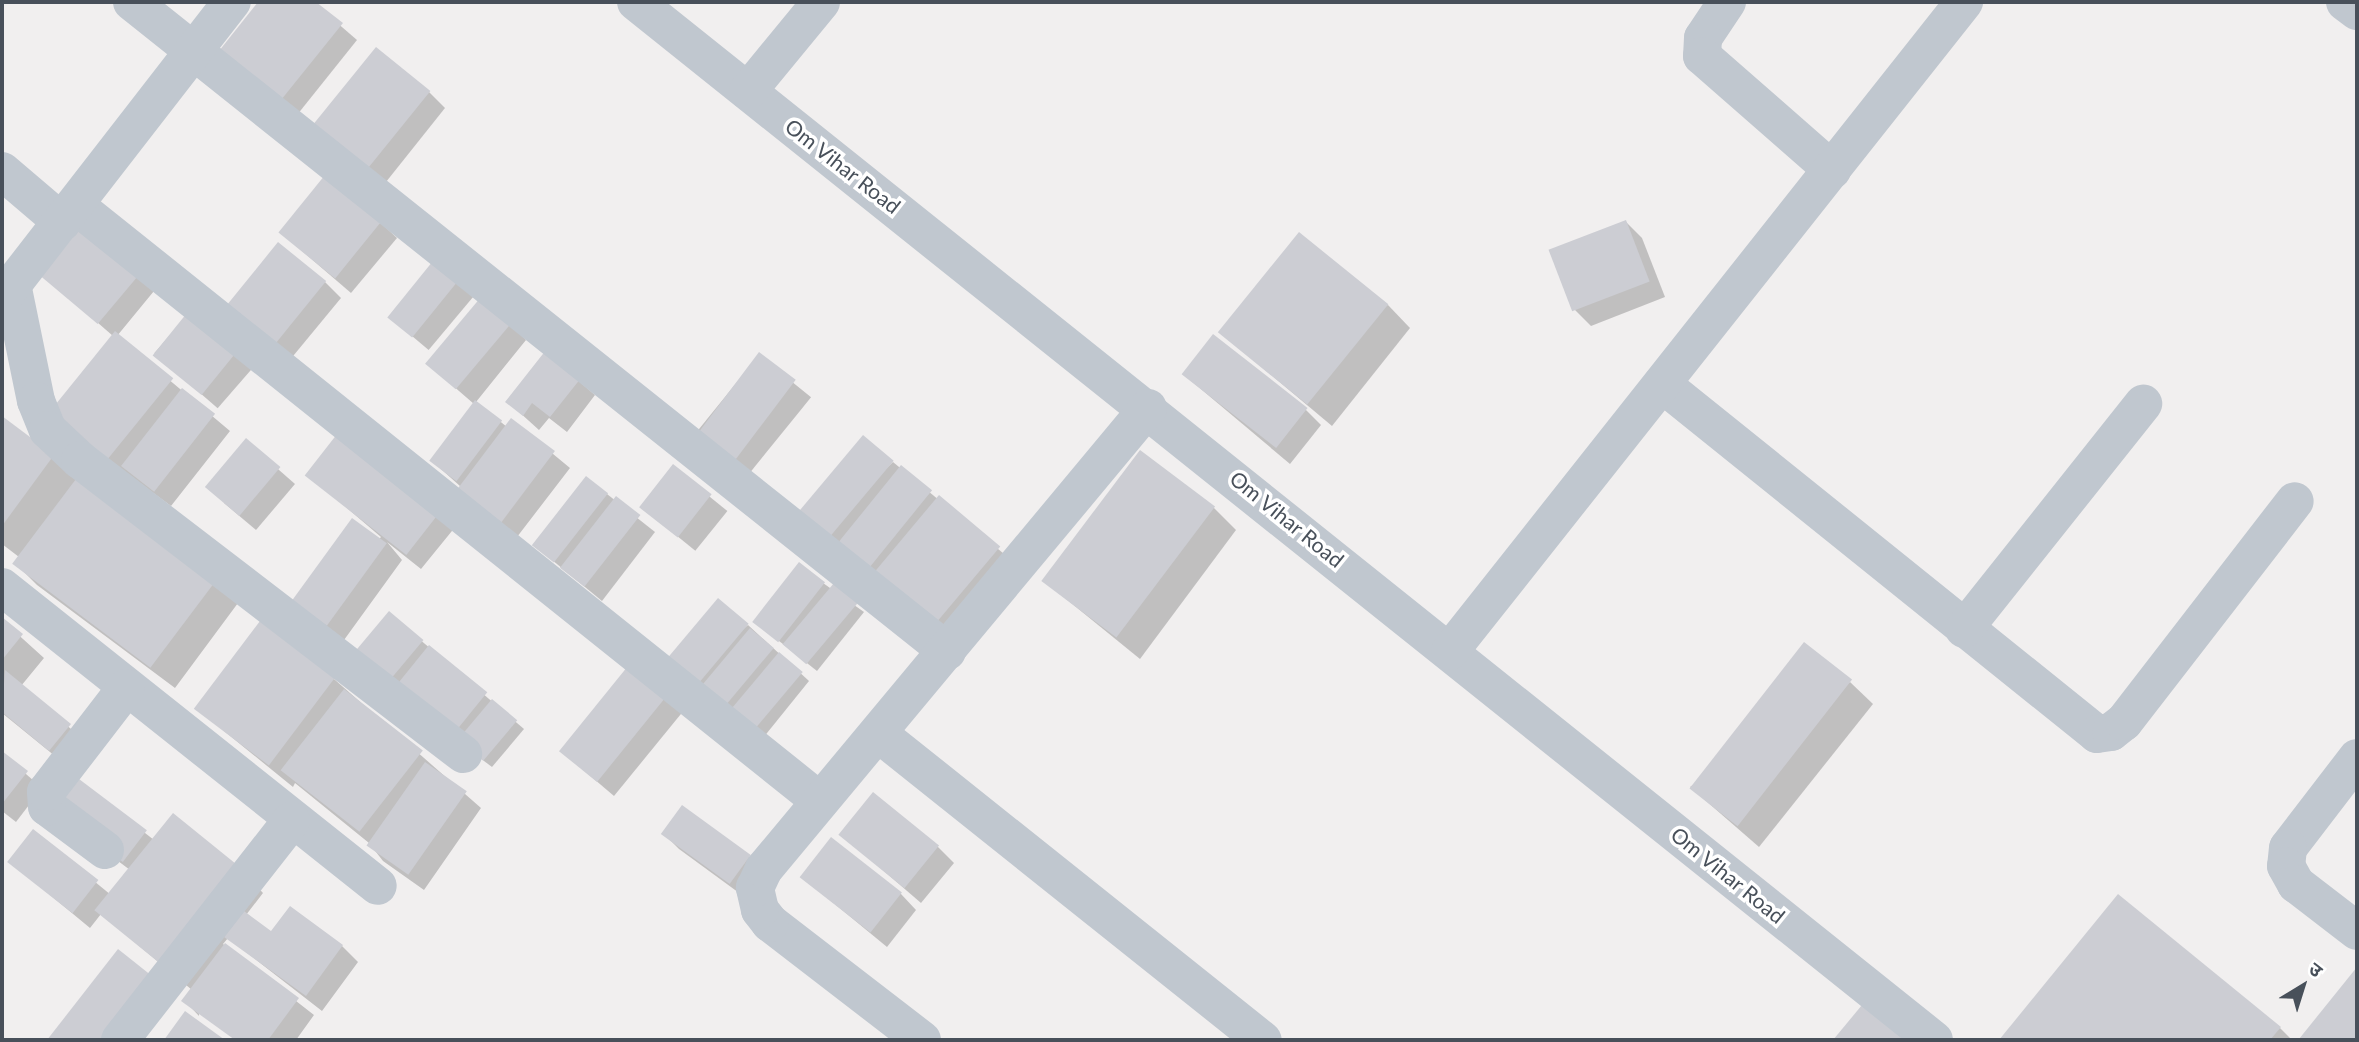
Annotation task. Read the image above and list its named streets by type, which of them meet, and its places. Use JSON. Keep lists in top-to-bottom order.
{
  "streets": {
    "street": ["Om Vihar Road"]
  },
  "north": "top right"
}
